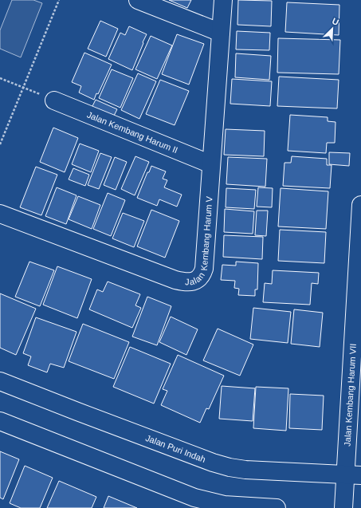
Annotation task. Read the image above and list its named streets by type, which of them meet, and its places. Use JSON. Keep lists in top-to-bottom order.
{
  "streets": {
    "street": [
      "Jalan Kembang Harum II",
      "Jalan Kembang Harum V",
      "Jalan Kembang Harum VII",
      "Jalan Puri Indah"
    ]
  },
  "crossings": [
    ["Jalan Kembang Harum II", "Jalan Kembang Harum V"],
    ["Jalan Kembang Harum VII", "Jalan Puri Indah"]
  ],
  "north": "top right"
}
